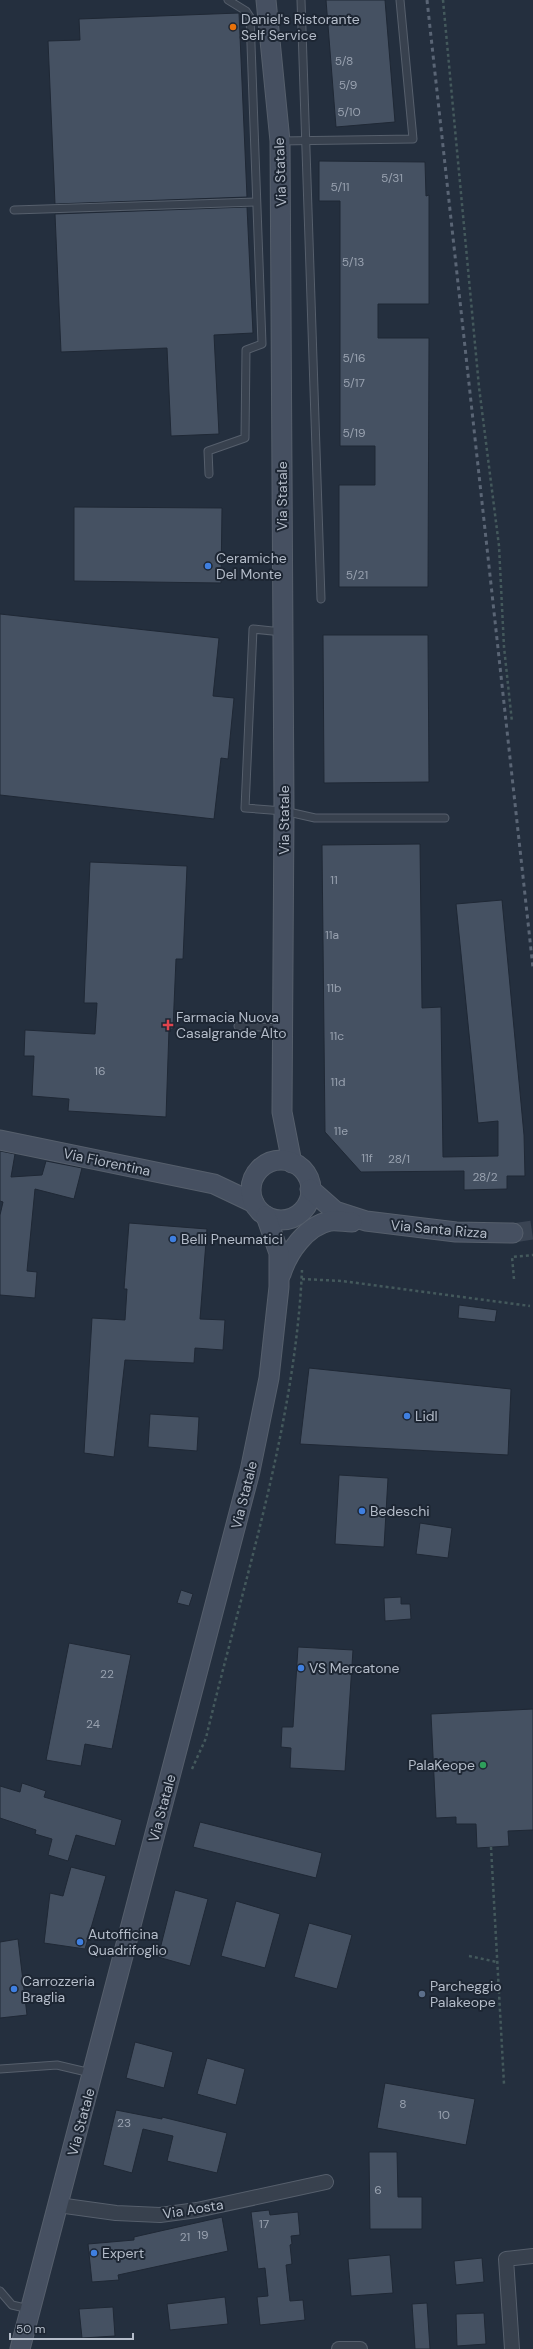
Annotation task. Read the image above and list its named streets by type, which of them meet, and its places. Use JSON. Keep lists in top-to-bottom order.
{
  "streets": {
    "main road": ["Via Statale", "Via Fiorentina", "Via Santa Rizza"],
    "street": ["Via Aosta"]
  },
  "crossings": [
    ["Via Statale", "Via Fiorentina"],
    ["Via Statale", "Via Santa Rizza"],
    ["Via Statale", "Via Aosta"],
    ["Via Fiorentina", "Via Santa Rizza"]
  ],
  "places": {
    "other": [
      "Daniel's Ristorante Self Service",
      "Ceramiche Del Monte",
      "Belli Pneumatici",
      "Lidl",
      "Bedeschi",
      "VS Mercatone",
      "PalaKeope",
      "Autofficina Quadrifoglio",
      "Carrozzeria Braglia",
      "Parcheggio Palakeope",
      "Expert"
    ],
    "health": ["Farmacia Nuova Casalgrande Alto"]
  },
  "house_numbers": [
    "5/8",
    "5/9",
    "5/10",
    "5/31",
    "5/11",
    "5/13",
    "5/16",
    "5/17",
    "5/19",
    "5/21",
    "11",
    "11a",
    "11b",
    "11c",
    "16",
    "11d",
    "11e",
    "11f",
    "28/1",
    "28/2",
    "22",
    "24",
    "8",
    "10",
    "23",
    "6",
    "17",
    "19",
    "21"
  ],
  "scale_bar": "50 m"
}
